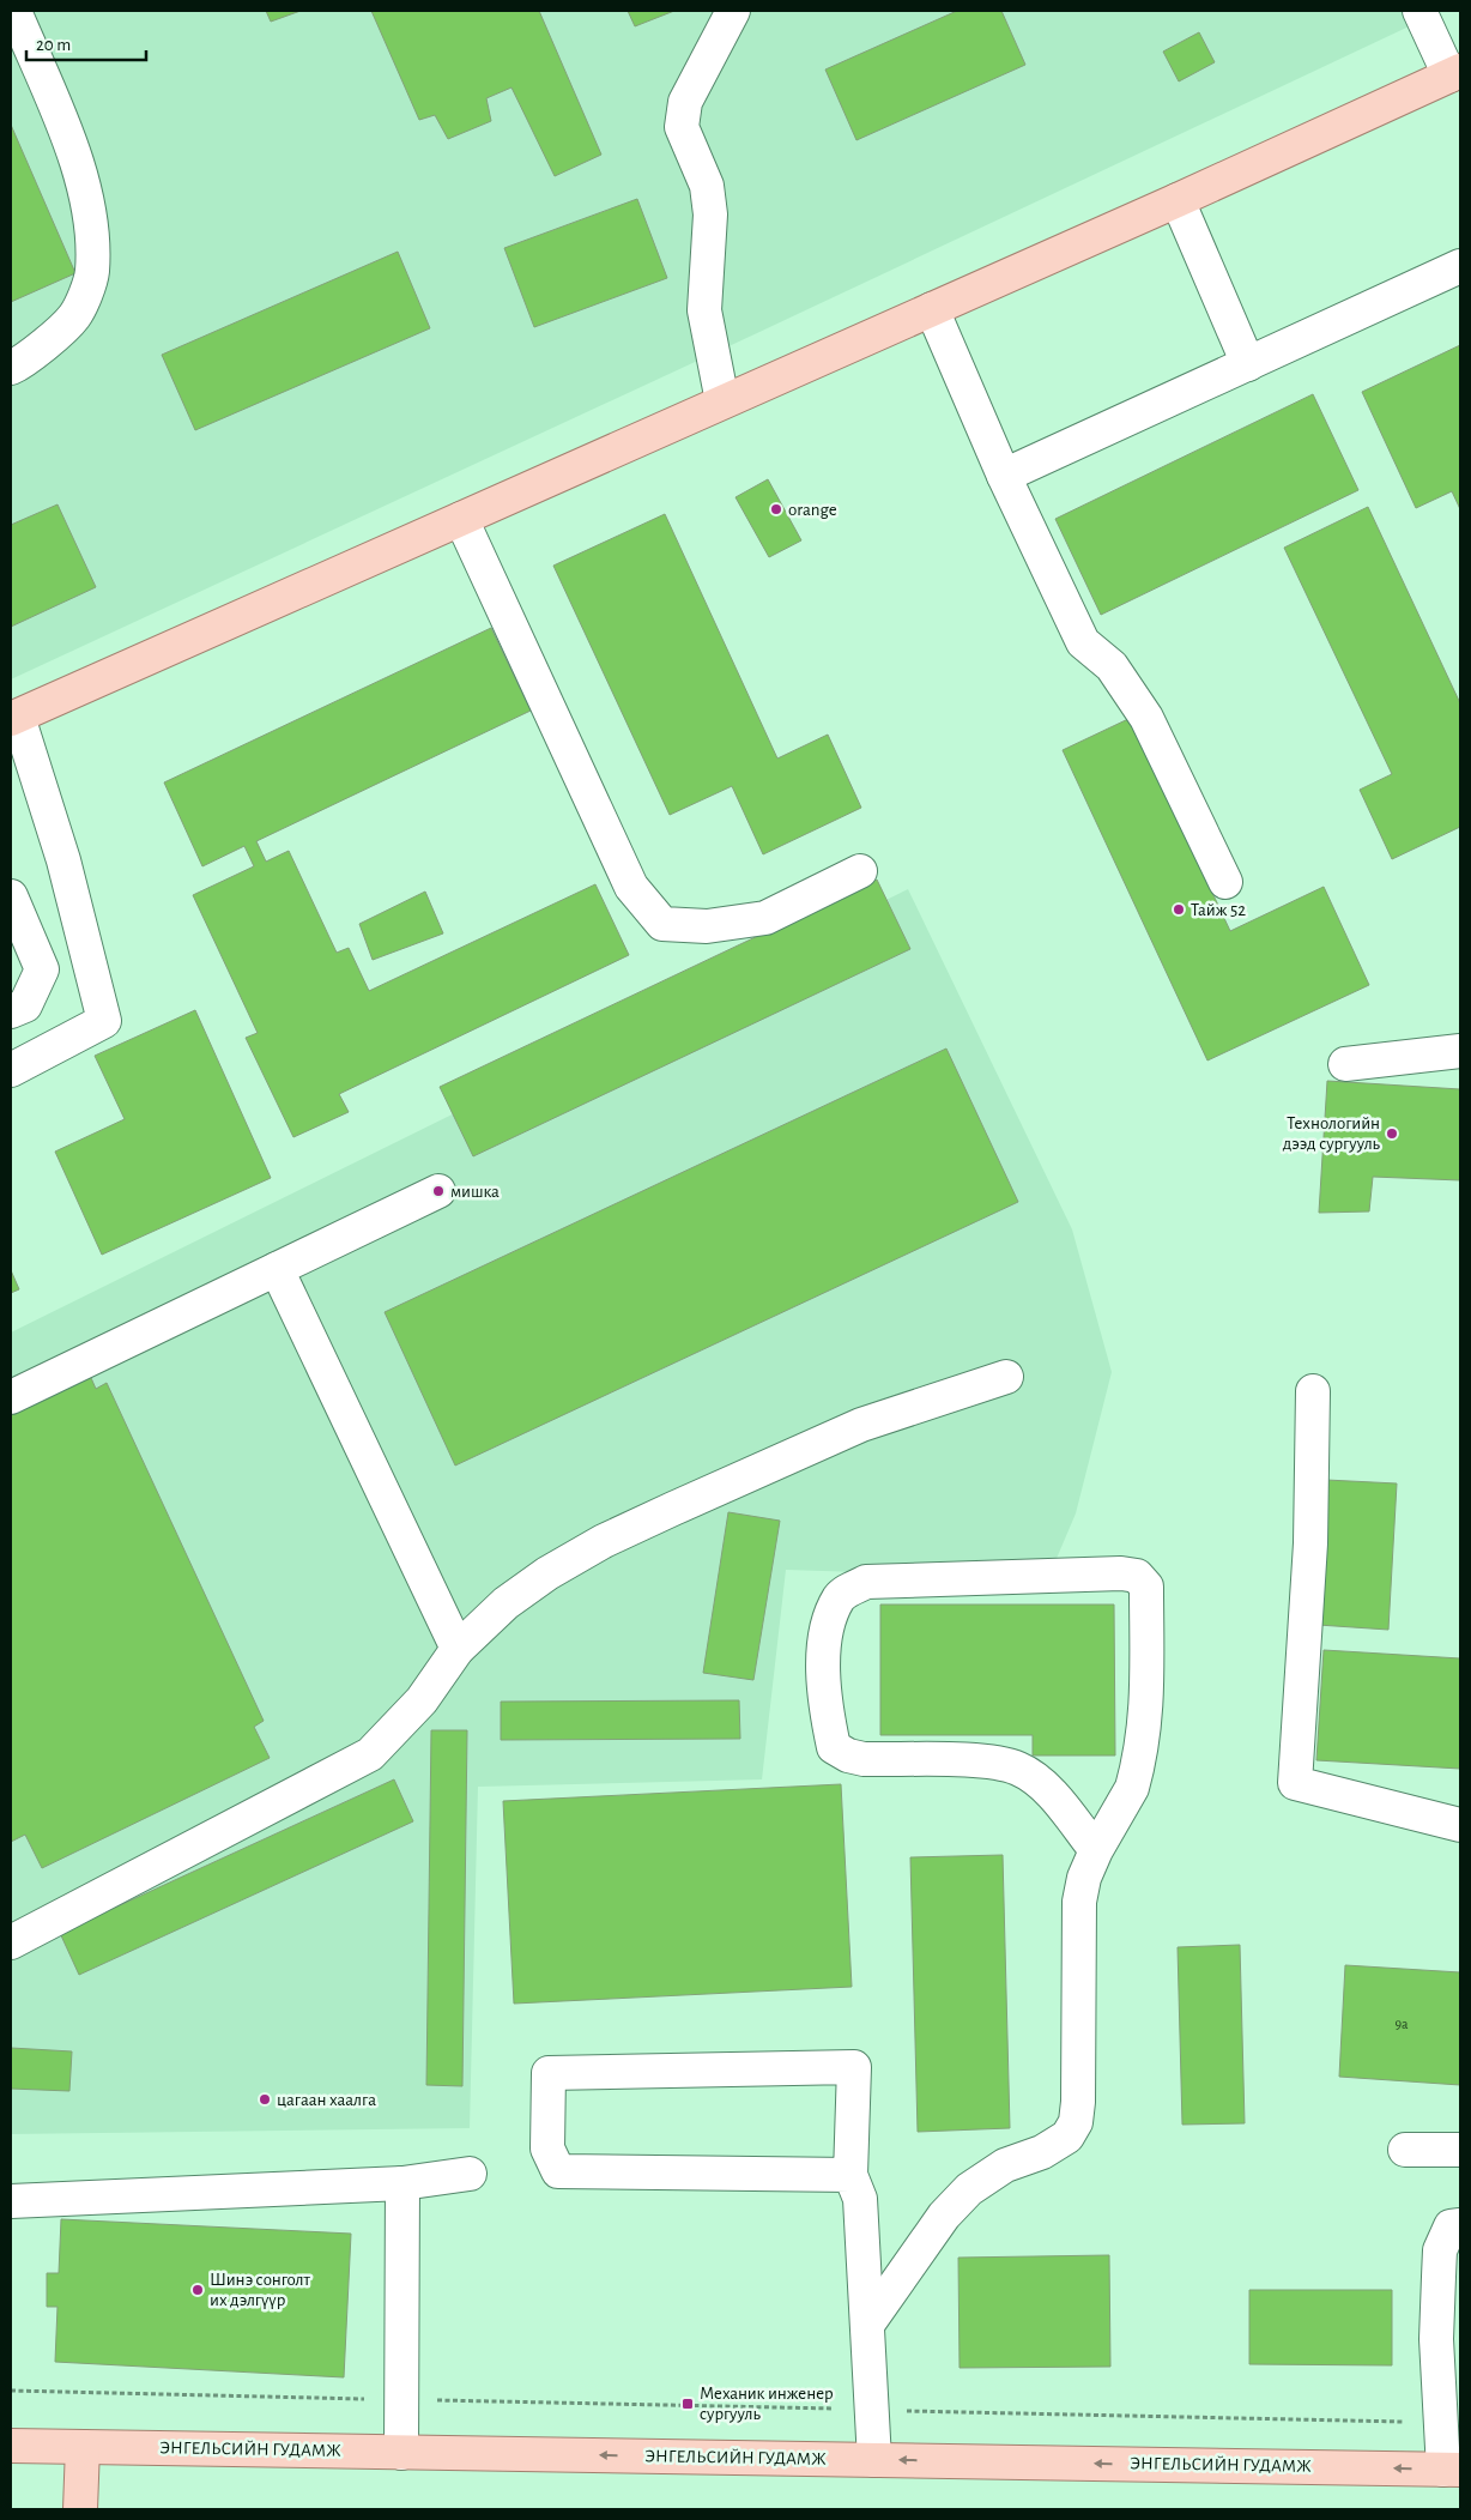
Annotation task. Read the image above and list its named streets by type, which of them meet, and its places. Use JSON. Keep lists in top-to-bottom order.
{
  "streets": {
    "main road": ["ЭНГЕЛЬСИЙН ГУДАМЖ"]
  },
  "one_way": ["ЭНГЕЛЬСИЙН ГУДАМЖ"],
  "places": {
    "other": [
      "orange",
      "Тайж 52",
      "Технологийн дээд сургууль",
      "мишка",
      "цагаан хаалга",
      "Шинэ сонголт их дэлгүүр"
    ],
    "transit": ["Механик инженер сургууль"]
  },
  "house_numbers": ["9а"],
  "scale_bar": "20 m"
}
